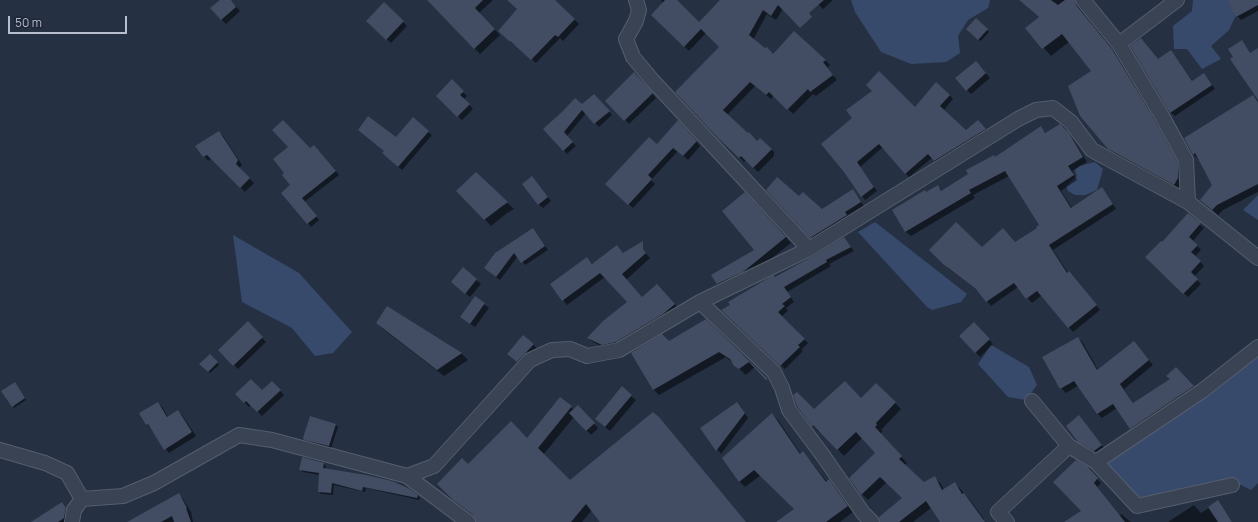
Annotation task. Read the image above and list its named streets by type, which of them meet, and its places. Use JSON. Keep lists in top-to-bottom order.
{
  "scale_bar": "50 m"
}
